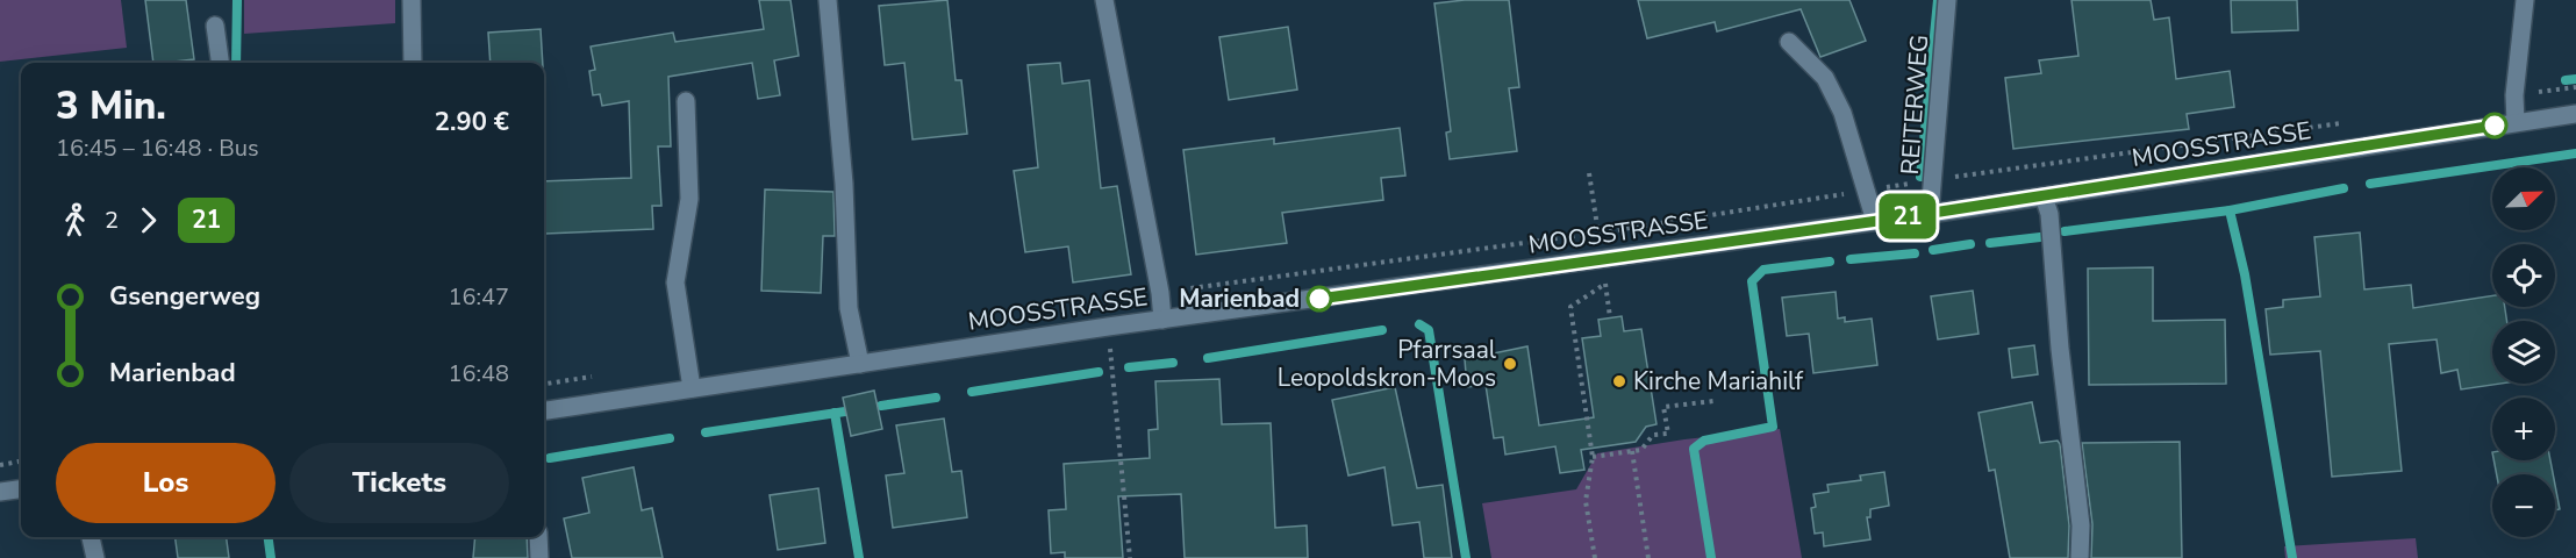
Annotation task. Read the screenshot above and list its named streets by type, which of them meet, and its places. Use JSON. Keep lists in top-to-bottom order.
{
  "streets": {
    "street": ["REITERWEG", "MOOSSTRASSE"]
  },
  "crossings": [
    ["REITERWEG", "MOOSSTRASSE"]
  ],
  "places": ["Marienbad", "Pfarrsaal Leopoldskron-Moos", "Kirche Mariahilf"],
  "lines": ["bus line 21"],
  "north": "top right",
  "page": {
    "on_map": "21",
    "heading": ["3 Min.", "16:45 – 16:48 · Bus", "2.90 €"],
    "map_buttons": ["+", "−"],
    "legs": ["2", "21"],
    "list": [
      {
        "name": "Gsengerweg",
        "value": "16:47"
      },
      {
        "name": "Marienbad",
        "value": "16:48"
      }
    ],
    "buttons": ["Los", "Tickets"]
  }
}
